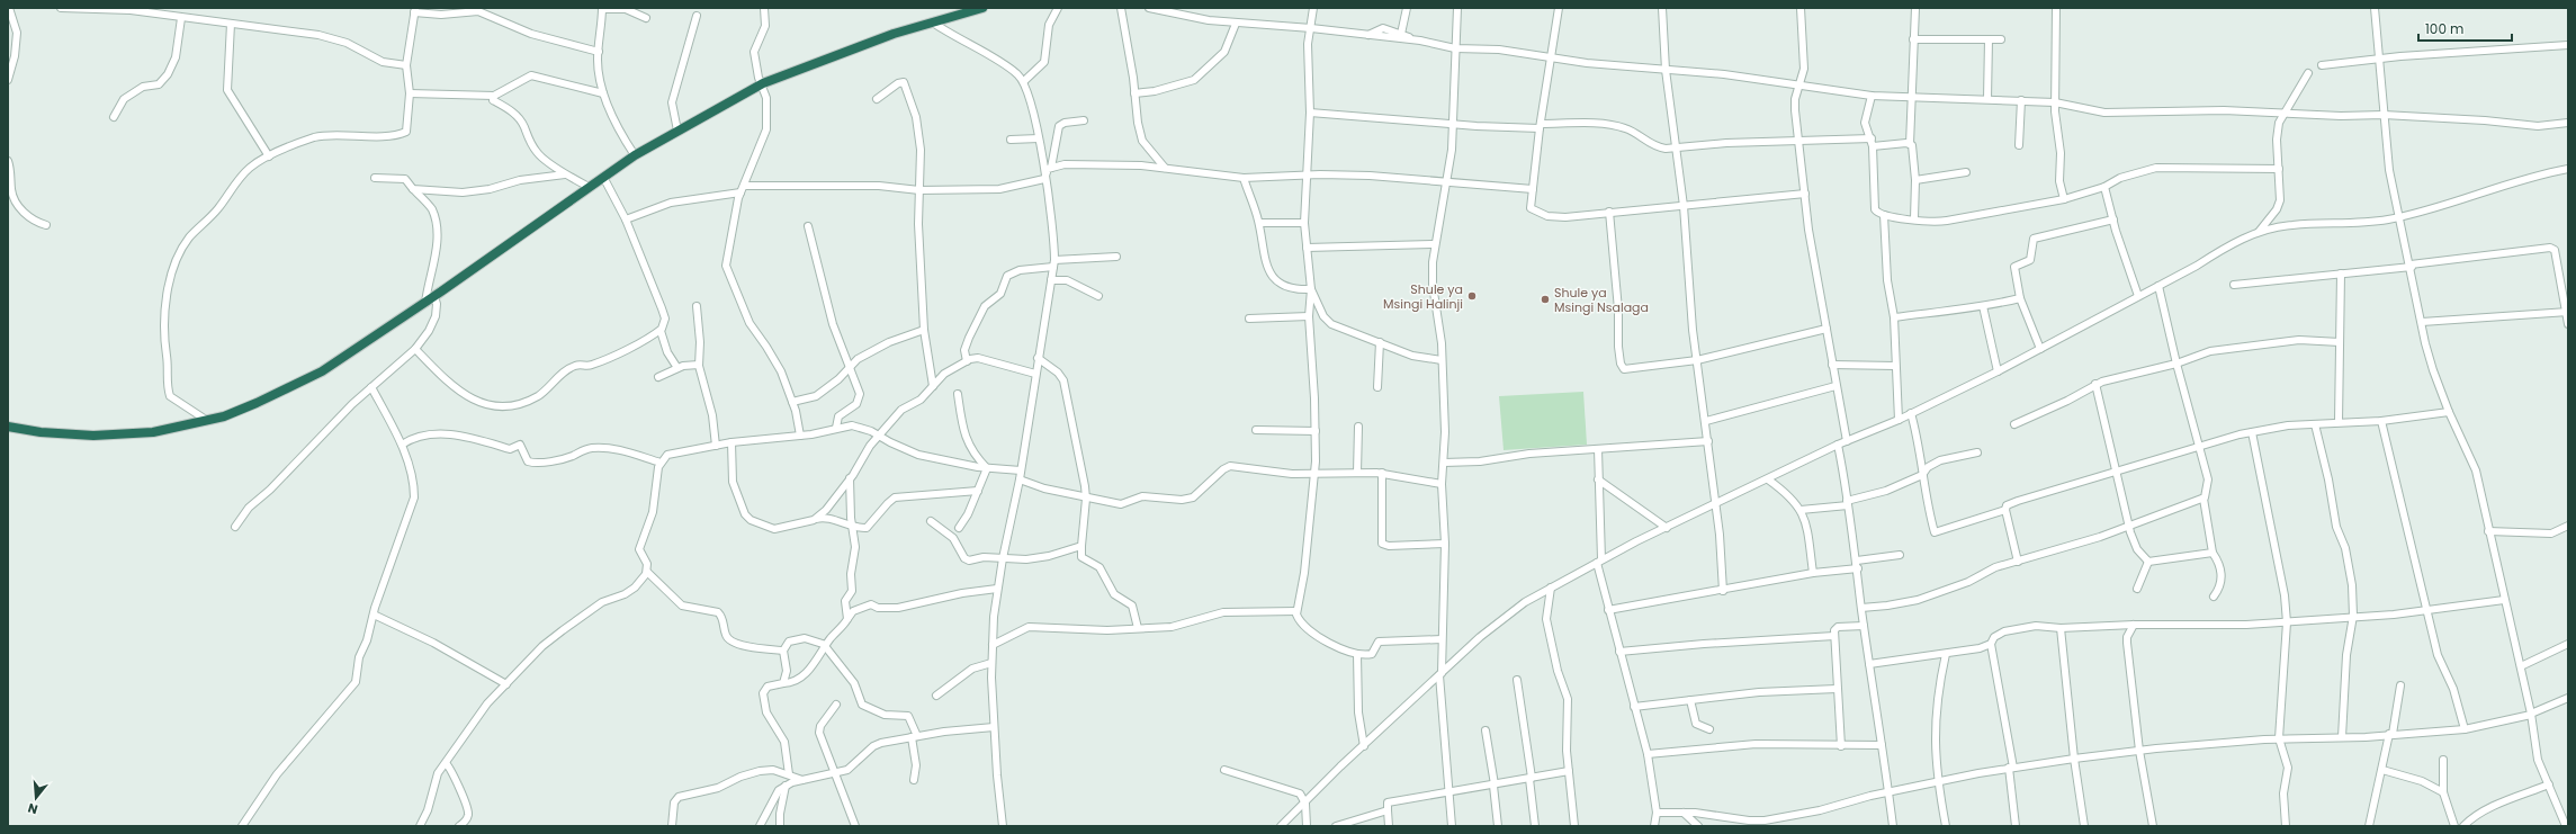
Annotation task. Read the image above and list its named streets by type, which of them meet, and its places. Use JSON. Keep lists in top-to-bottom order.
{
  "places": ["Shule ya Msingi Halinji", "Shule ya Msingi Nsalaga"],
  "scale_bar": "100 m",
  "north": "bottom"
}
